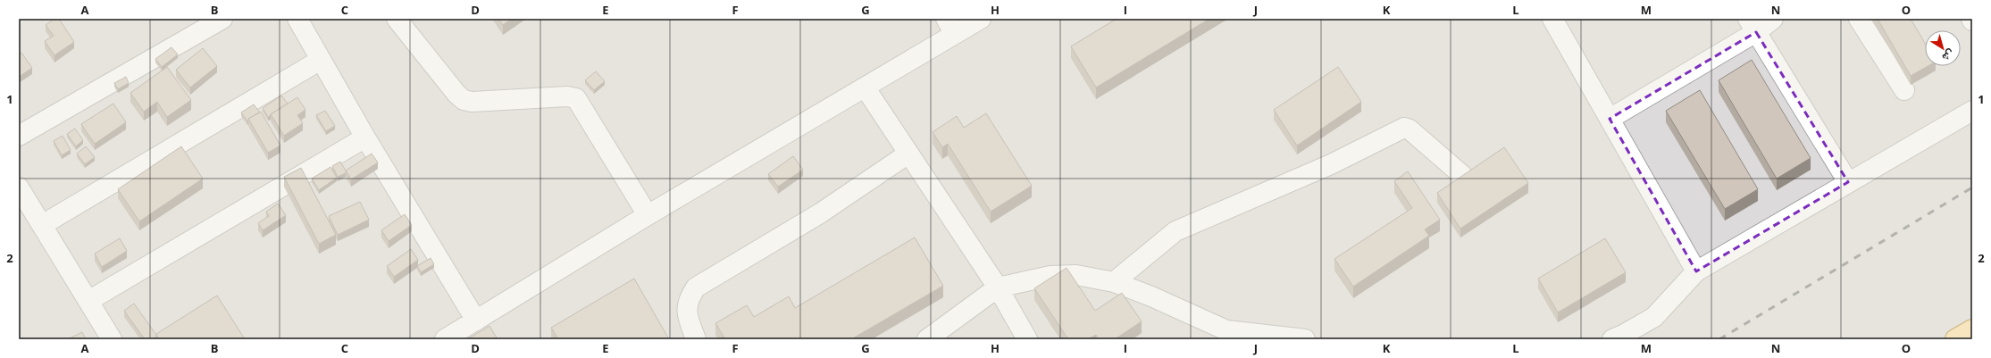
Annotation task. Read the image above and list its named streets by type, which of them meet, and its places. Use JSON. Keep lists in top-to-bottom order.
{
  "north": "bottom right",
  "grid": {
    "columns": [
      "A",
      "B",
      "C",
      "D",
      "E",
      "F",
      "G",
      "H",
      "I",
      "J",
      "K",
      "L",
      "M",
      "N",
      "O"
    ],
    "rows": ["1", "2"]
  }
}
